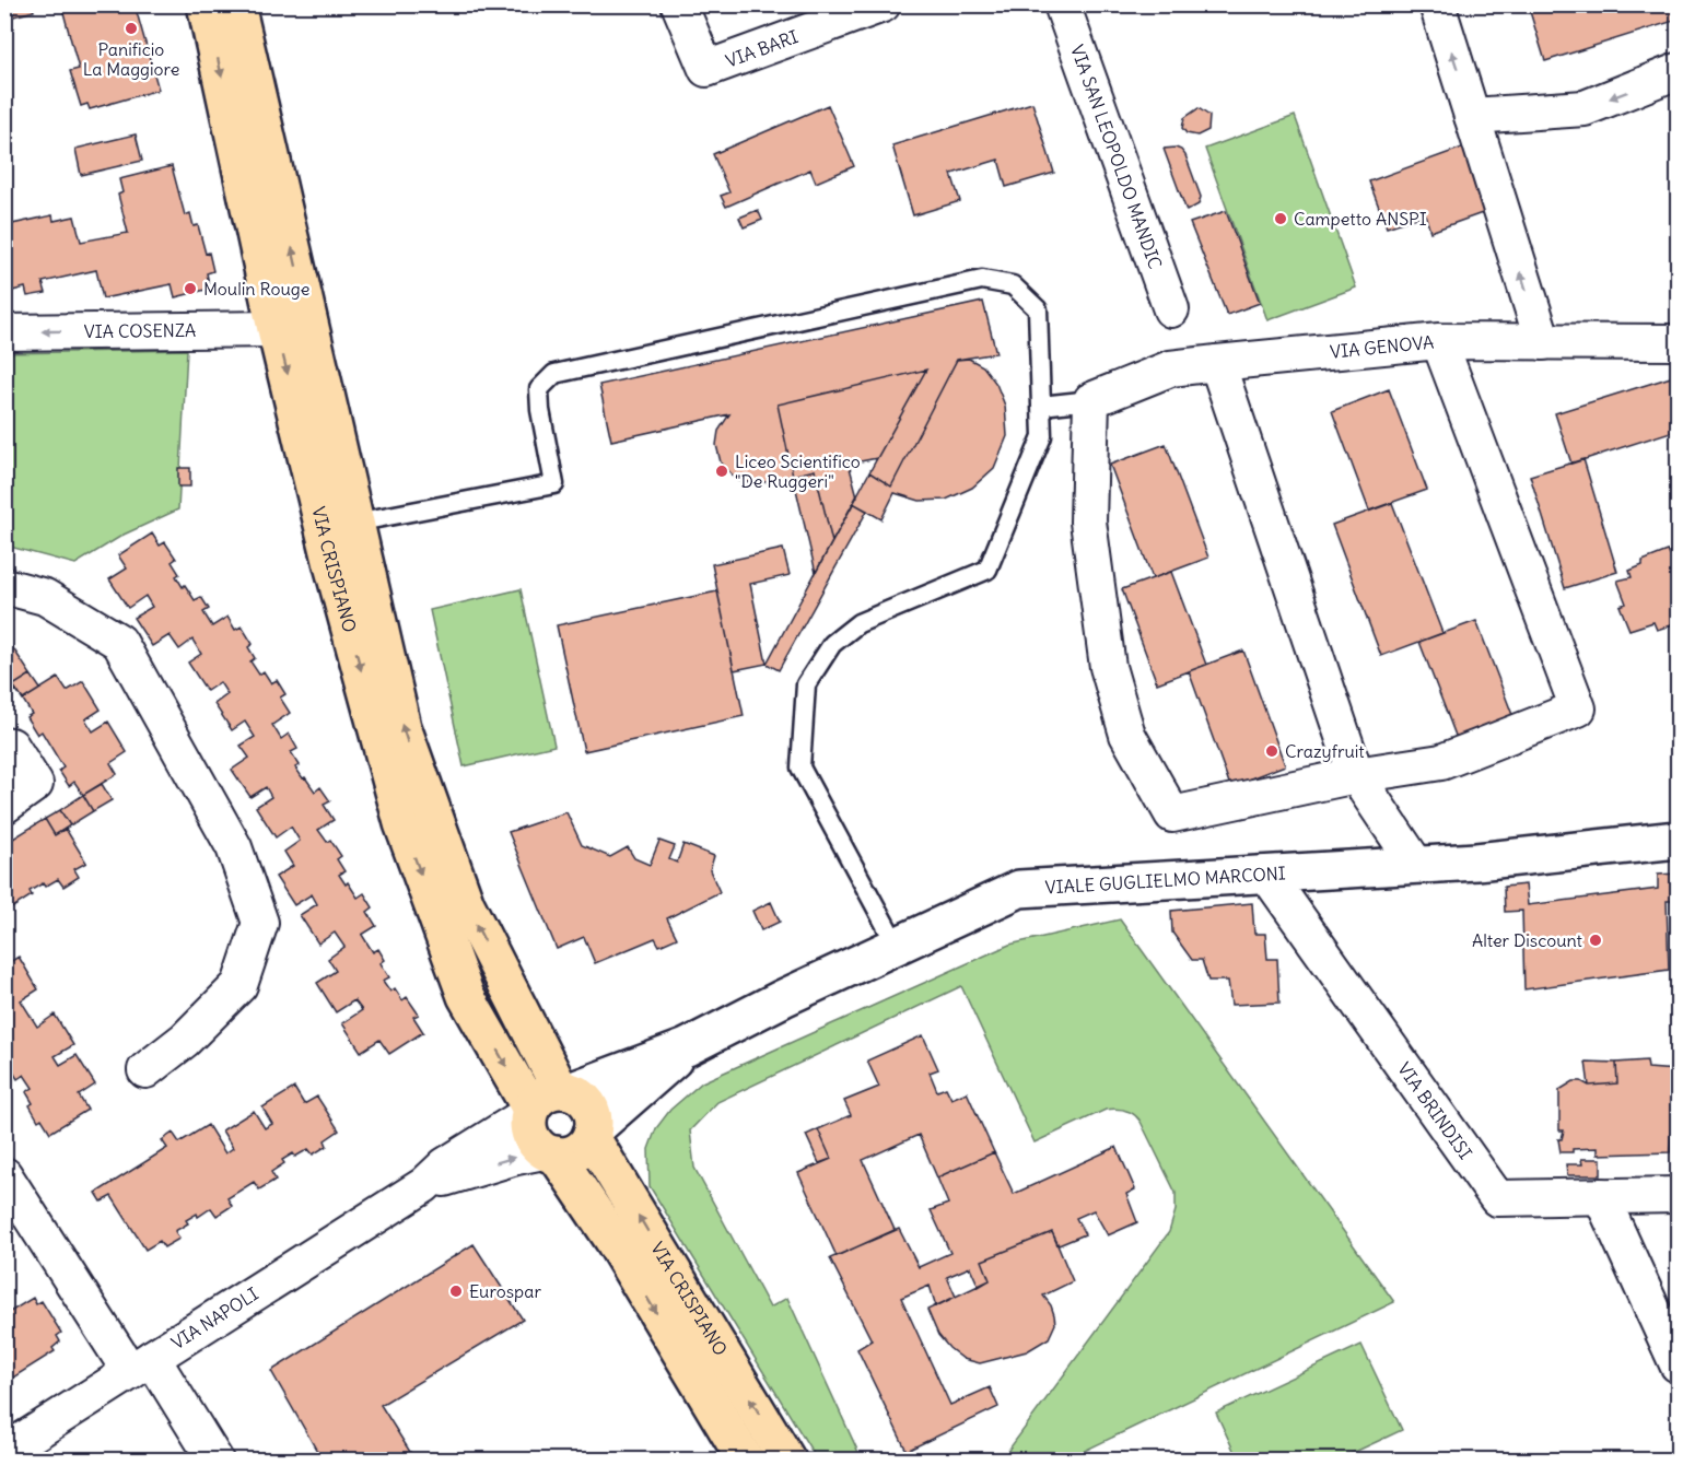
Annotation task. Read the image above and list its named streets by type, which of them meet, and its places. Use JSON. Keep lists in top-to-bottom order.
{
  "streets": {
    "main road": ["VIA CRISPIANO"],
    "street": [
      "VIA BARI",
      "VIA SAN LEOPOLDO MANDIC",
      "VIA COSENZA",
      "VIA GENOVA",
      "VIALE GUGLIELMO MARCONI",
      "VIA BRINDISI",
      "VIA NAPOLI"
    ]
  },
  "crossings": [
    ["VIA COSENZA", "VIA CRISPIANO"],
    ["VIA CRISPIANO", "VIALE GUGLIELMO MARCONI"],
    ["VIA CRISPIANO", "VIA NAPOLI"],
    ["VIALE GUGLIELMO MARCONI", "VIA BRINDISI"],
    ["VIALE GUGLIELMO MARCONI", "VIA NAPOLI"]
  ],
  "one_way": ["VIA COSENZA"],
  "places": [
    "Panificio La Maggiore",
    "Campetto ANSPI",
    "Moulin Rouge",
    "Liceo Scientifico \"De Ruggeri\"",
    "Crazyfruit",
    "Alter Discount",
    "Eurospar"
  ]
}
